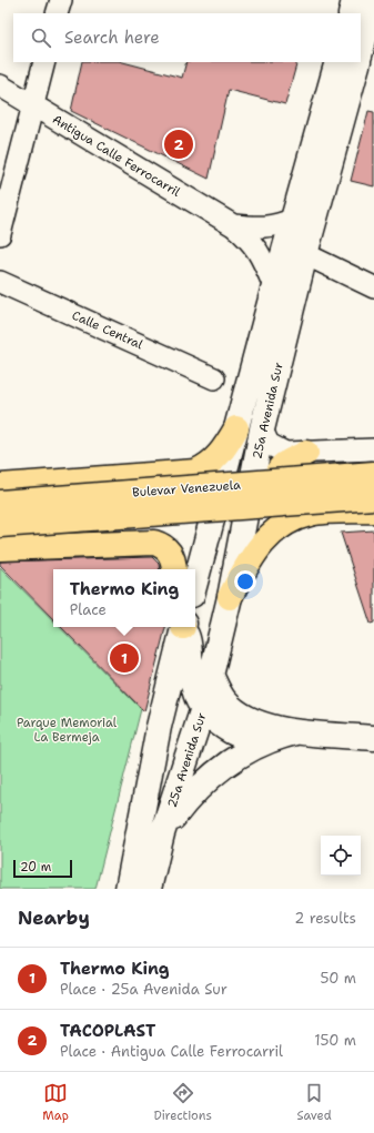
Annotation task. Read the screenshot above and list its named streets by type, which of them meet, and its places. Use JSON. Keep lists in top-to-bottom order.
{
  "streets": {
    "highway": ["Bulevar Venezuela"],
    "street": ["Antigua Calle Ferrocarril", "Calle Central", "25a Avenida Sur"]
  },
  "crossings": [
    ["Antigua Calle Ferrocarril", "25a Avenida Sur"]
  ],
  "parks": ["Parque Memorial La Bermeja"],
  "scale_bar": "20 m",
  "page": {
    "search": "Search here",
    "pins": ["2", "1"],
    "popup": ["Thermo King", "Place"],
    "scale": "20 m",
    "heading": ["Nearby", "2 results"],
    "list": [
      {
        "mark": "1",
        "name": "Thermo King",
        "note": "Place · 25a Avenida Sur",
        "value": "50 m"
      },
      {
        "mark": "2",
        "name": "TACOPLAST",
        "note": "Place · Antigua Calle Ferrocarril",
        "value": "150 m"
      }
    ],
    "nav": ["Map", "Directions", "Saved"]
  }
}
